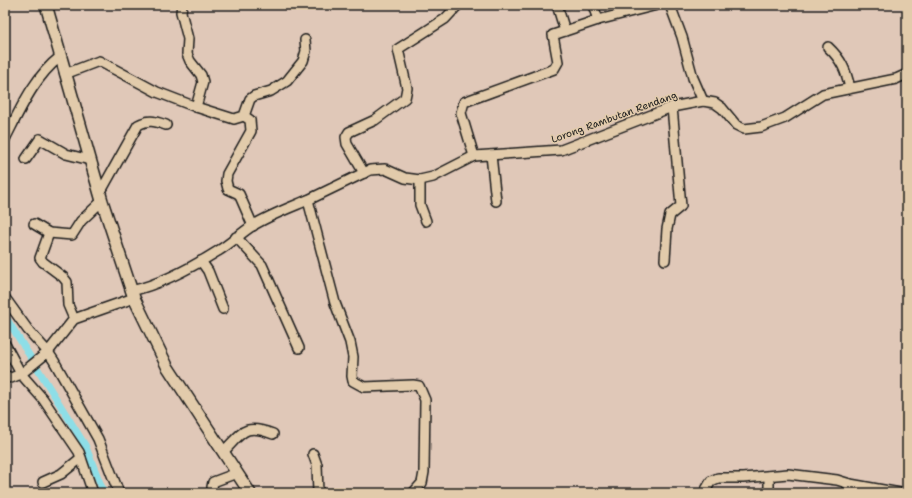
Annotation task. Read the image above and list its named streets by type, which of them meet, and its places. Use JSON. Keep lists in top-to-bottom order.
{
  "streets": {
    "street": ["Lorong Rambutan Rendang"]
  }
}
